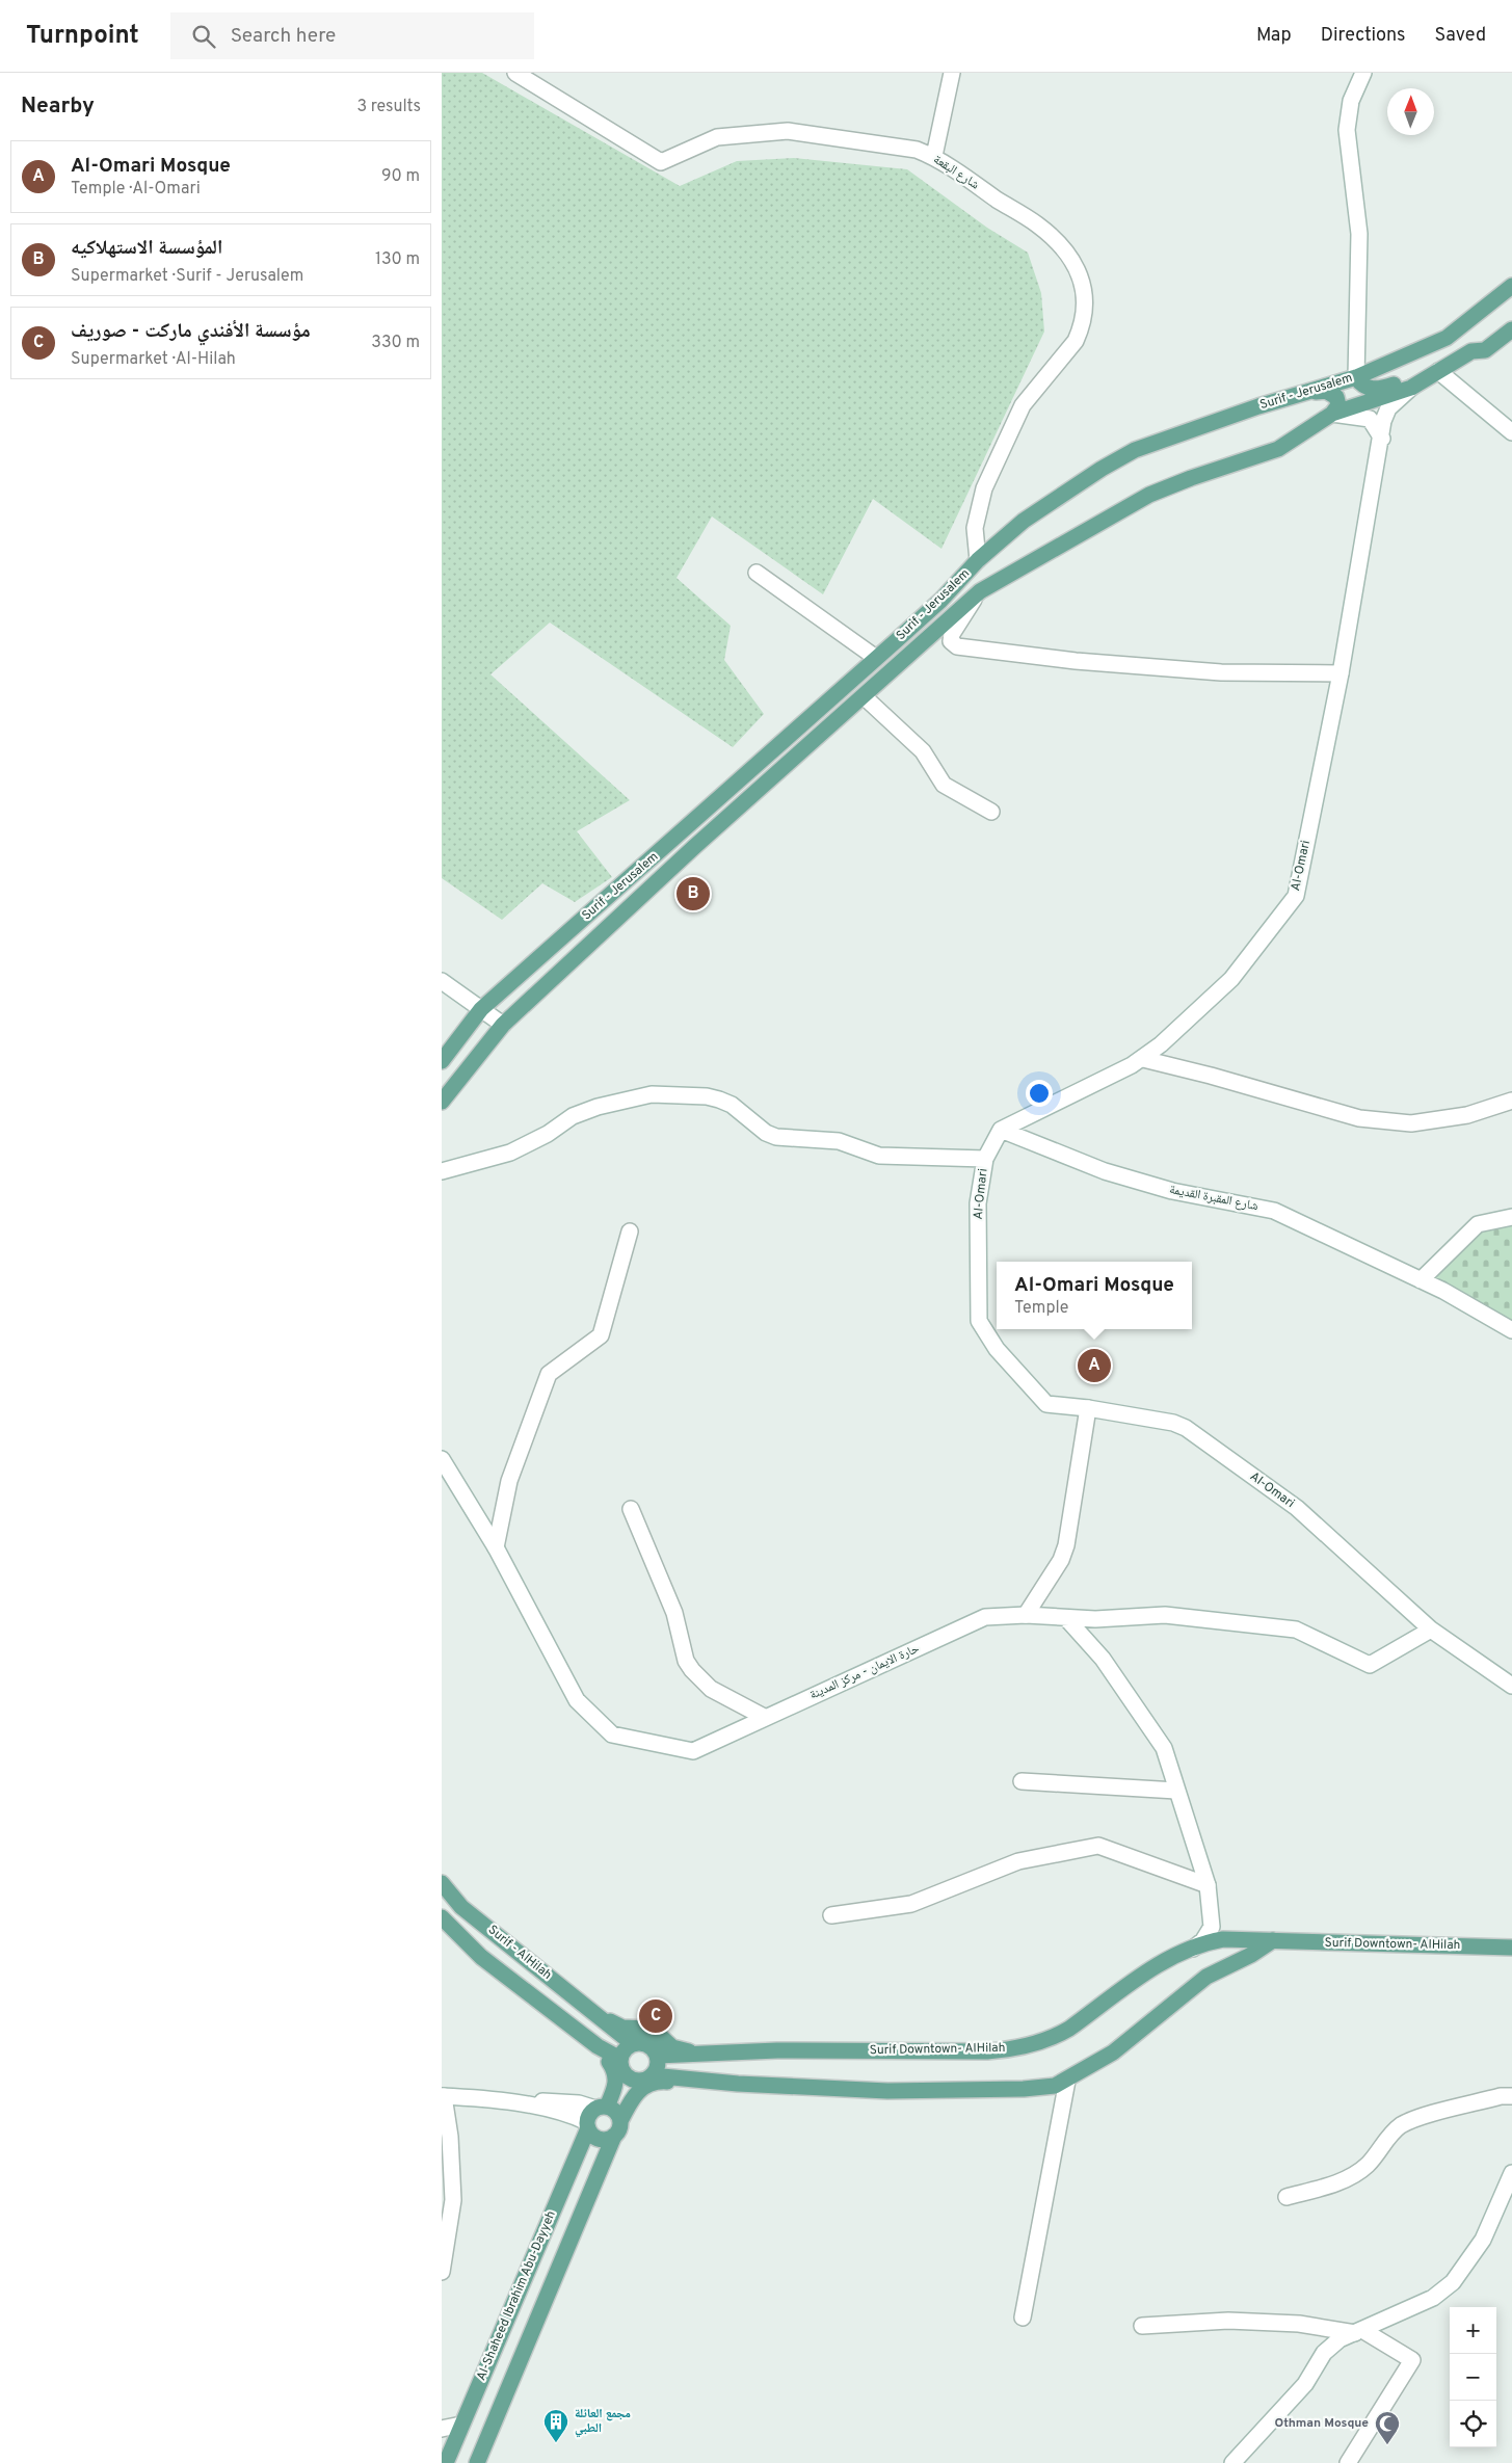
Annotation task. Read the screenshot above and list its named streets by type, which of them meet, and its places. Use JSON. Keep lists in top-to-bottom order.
{
  "streets": {
    "main road": [
      "Surif - Jerusalem",
      "Surif Downtown- AlHilah",
      "Surif - AlHilah",
      "Al-Shaheed Ibrahim Abu-Dayyeh"
    ],
    "street": [
      "شارع البقعة",
      "Al-Omari",
      "شارع المقبرة القديمة",
      "حارة الايمان - مركز المدينة"
    ]
  },
  "crossings": [
    ["شارع البقعة", "Surif - Jerusalem"],
    ["Surif - Jerusalem", "Al-Omari"],
    ["Al-Omari", "شارع المقبرة القديمة"],
    ["Al-Omari", "حارة الايمان - مركز المدينة"],
    ["Surif Downtown- AlHilah", "Surif - AlHilah"]
  ],
  "places": {
    "building": ["مجمع العائلة الطبي"],
    "mosque": ["Othman Mosque"]
  },
  "north": "top",
  "page": {
    "header": "Turnpoint",
    "search": "Search here",
    "nav": ["Map", "Directions", "Saved"],
    "heading": ["Nearby", "3 results"],
    "list": [
      {
        "mark": "A",
        "name": "Al-Omari Mosque",
        "note": "Temple · Al-Omari",
        "value": "90 m"
      },
      {
        "mark": "B",
        "name": "المؤسسة الاستهلاكيه",
        "note": "Supermarket · Surif - Jerusalem",
        "value": "130 m"
      },
      {
        "mark": "C",
        "name": "مؤسسة الأفندي ماركت - صوريف",
        "note": "Supermarket · Al-Hilah",
        "value": "330 m"
      }
    ],
    "pins": ["B", "A", "C"],
    "popup": ["Al-Omari Mosque", "Temple"],
    "map_buttons": ["+", "−"]
  }
}
